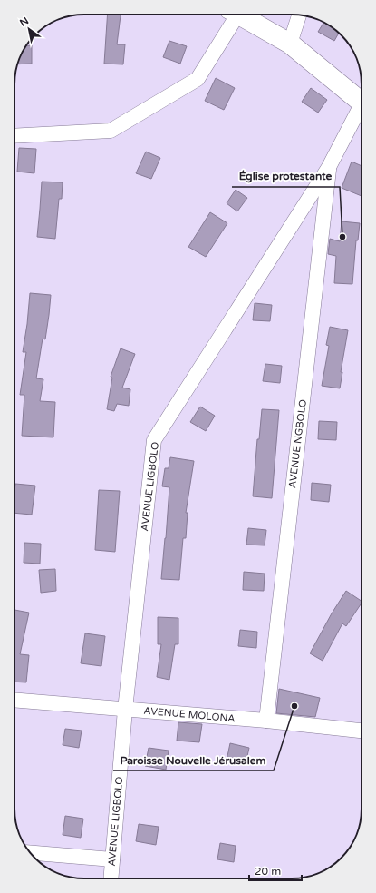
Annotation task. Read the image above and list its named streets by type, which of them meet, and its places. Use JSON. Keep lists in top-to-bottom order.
{
  "streets": {
    "street": ["AVENUE NGBOLO", "AVENUE LIGBOLO", "AVENUE MOLONA"]
  },
  "crossings": [
    ["AVENUE NGBOLO", "AVENUE LIGBOLO"],
    ["AVENUE NGBOLO", "AVENUE MOLONA"],
    ["AVENUE LIGBOLO", "AVENUE MOLONA"]
  ],
  "places": ["Église protestante", "Paroisse Nouvelle Jérusalem"],
  "scale_bar": "20 m",
  "north": "top left"
}
